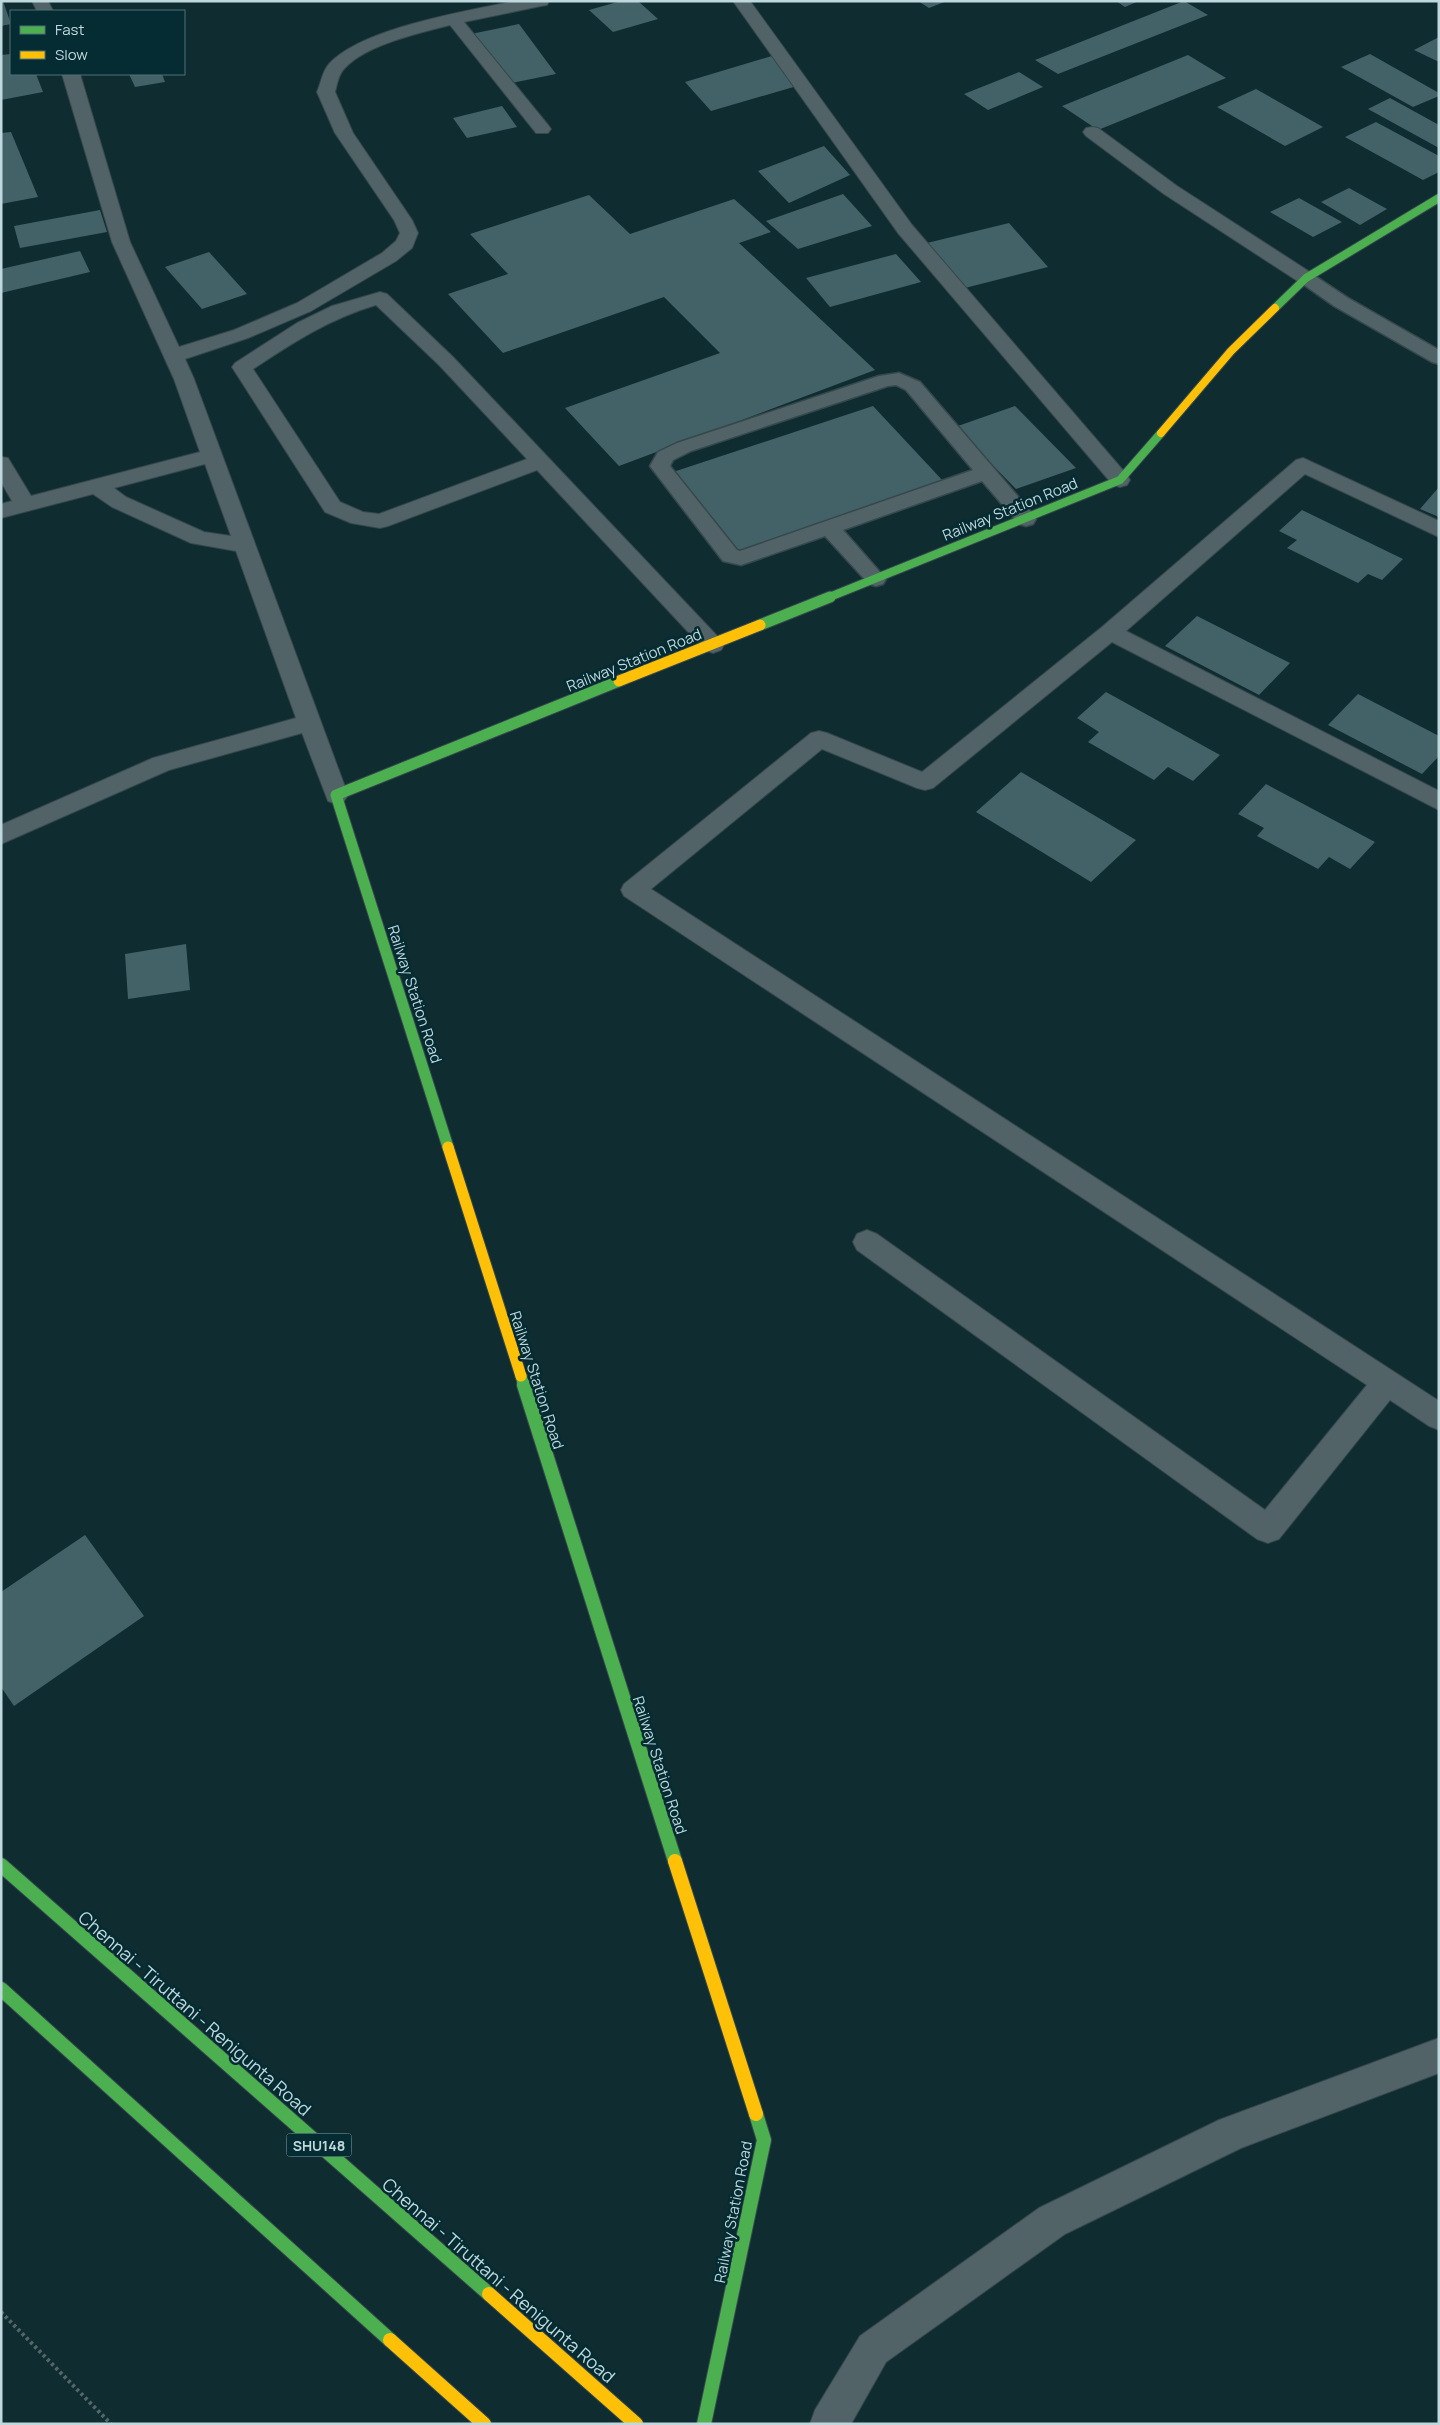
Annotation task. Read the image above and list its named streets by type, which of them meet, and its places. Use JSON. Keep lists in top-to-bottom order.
{
  "streets": {
    "street": ["Railway Station Road", "Chennai - Tiruttani - Renigunta Road", "SHU148"]
  },
  "legend": ["Fast", "Slow"]
}
